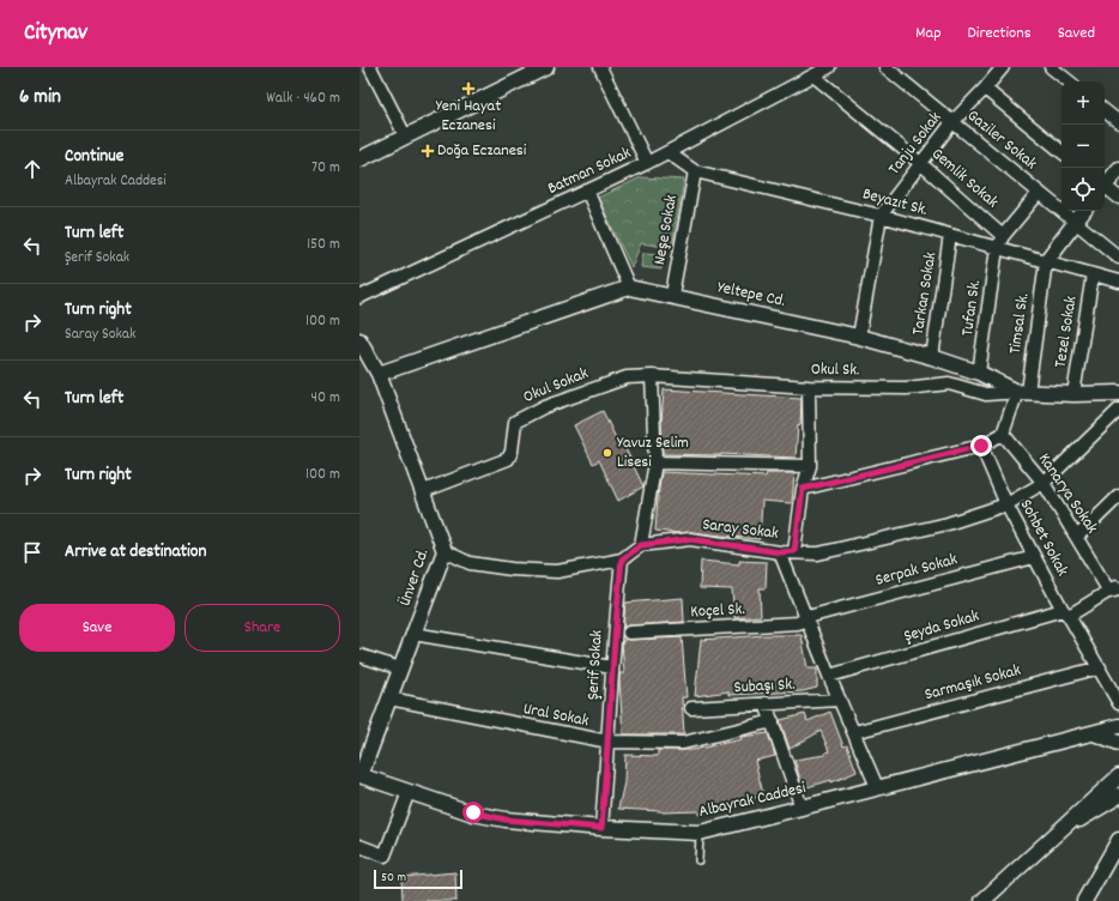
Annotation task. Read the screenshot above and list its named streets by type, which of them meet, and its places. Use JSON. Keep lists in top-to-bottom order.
{
  "streets": {
    "street": [
      "Gaziler Sokak",
      "Tanju Sokak",
      "Batman Sokak",
      "Gemlik Sokak",
      "Beyazıt Sk.",
      "Neşe Sokak",
      "Tarkan Sokak",
      "Yeltepe Cd.",
      "Tufan Sk.",
      "Timsal Sk.",
      "Tezel Sokak",
      "Okul Sk.",
      "Okul Sokak",
      "Kanarya Sokak",
      "Saray Sokak",
      "Sohbet Sokak",
      "Serpak Sokak",
      "Ünver Cd.",
      "Koçel Sk.",
      "Şeyda Sokak",
      "Şerif Sokak",
      "Sarmaşık Sokak",
      "Subaşı Sk.",
      "Ural Sokak",
      "Albayrak Caddesi"
    ]
  },
  "crossings": [
    ["Gaziler Sokak", "Tanju Sokak"],
    ["Gaziler Sokak", "Tufan Sk."],
    ["Tanju Sokak", "Gemlik Sokak"],
    ["Tanju Sokak", "Beyazıt Sk."],
    ["Tanju Sokak", "Yeltepe Cd."],
    ["Batman Sokak", "Gemlik Sokak"],
    ["Batman Sokak", "Beyazıt Sk."],
    ["Gemlik Sokak", "Tufan Sk."],
    ["Beyazıt Sk.", "Neşe Sokak"],
    ["Beyazıt Sk.", "Tarkan Sokak"],
    ["Beyazıt Sk.", "Tufan Sk."],
    ["Beyazıt Sk.", "Timsal Sk."],
    ["Beyazıt Sk.", "Tezel Sokak"],
    ["Neşe Sokak", "Yeltepe Cd."],
    ["Tarkan Sokak", "Yeltepe Cd."],
    ["Yeltepe Cd.", "Tufan Sk."],
    ["Yeltepe Cd.", "Timsal Sk."],
    ["Yeltepe Cd.", "Tezel Sokak"],
    ["Yeltepe Cd.", "Okul Sk."],
    ["Yeltepe Cd.", "Ünver Cd."],
    ["Timsal Sk.", "Okul Sk."],
    ["Okul Sk.", "Okul Sokak"],
    ["Okul Sokak", "Ünver Cd."],
    ["Kanarya Sokak", "Saray Sokak"],
    ["Kanarya Sokak", "Şeyda Sokak"],
    ["Saray Sokak", "Sohbet Sokak"],
    ["Saray Sokak", "Ünver Cd."],
    ["Saray Sokak", "Şerif Sokak"],
    ["Sohbet Sokak", "Serpak Sokak"],
    ["Sohbet Sokak", "Şeyda Sokak"],
    ["Sohbet Sokak", "Sarmaşık Sokak"],
    ["Serpak Sokak", "Koçel Sk."],
    ["Ünver Cd.", "Ural Sokak"],
    ["Ünver Cd.", "Albayrak Caddesi"],
    ["Şerif Sokak", "Ural Sokak"],
    ["Şerif Sokak", "Albayrak Caddesi"]
  ],
  "places": {
    "health": ["Yeni Hayat Eczanesi", "Doğa Eczanesi"],
    "other": ["Yavuz Selim Lisesi"]
  },
  "scale_bar": "50 m",
  "page": {
    "header": "Citynav",
    "nav": ["Map", "Directions", "Saved"],
    "heading": ["6 min", "Walk · 460 m"],
    "map_buttons": ["+", "−"],
    "list": [
      ["Continue", "Albayrak Caddesi", "70 m"],
      ["Turn left", "Şerif Sokak", "150 m"],
      ["Turn right", "Saray Sokak", "100 m"],
      ["Turn left", "40 m"],
      ["Turn right", "100 m"],
      "Arrive at destination"
    ],
    "buttons": ["Save", "Share"],
    "scale": "50 m"
  }
}
